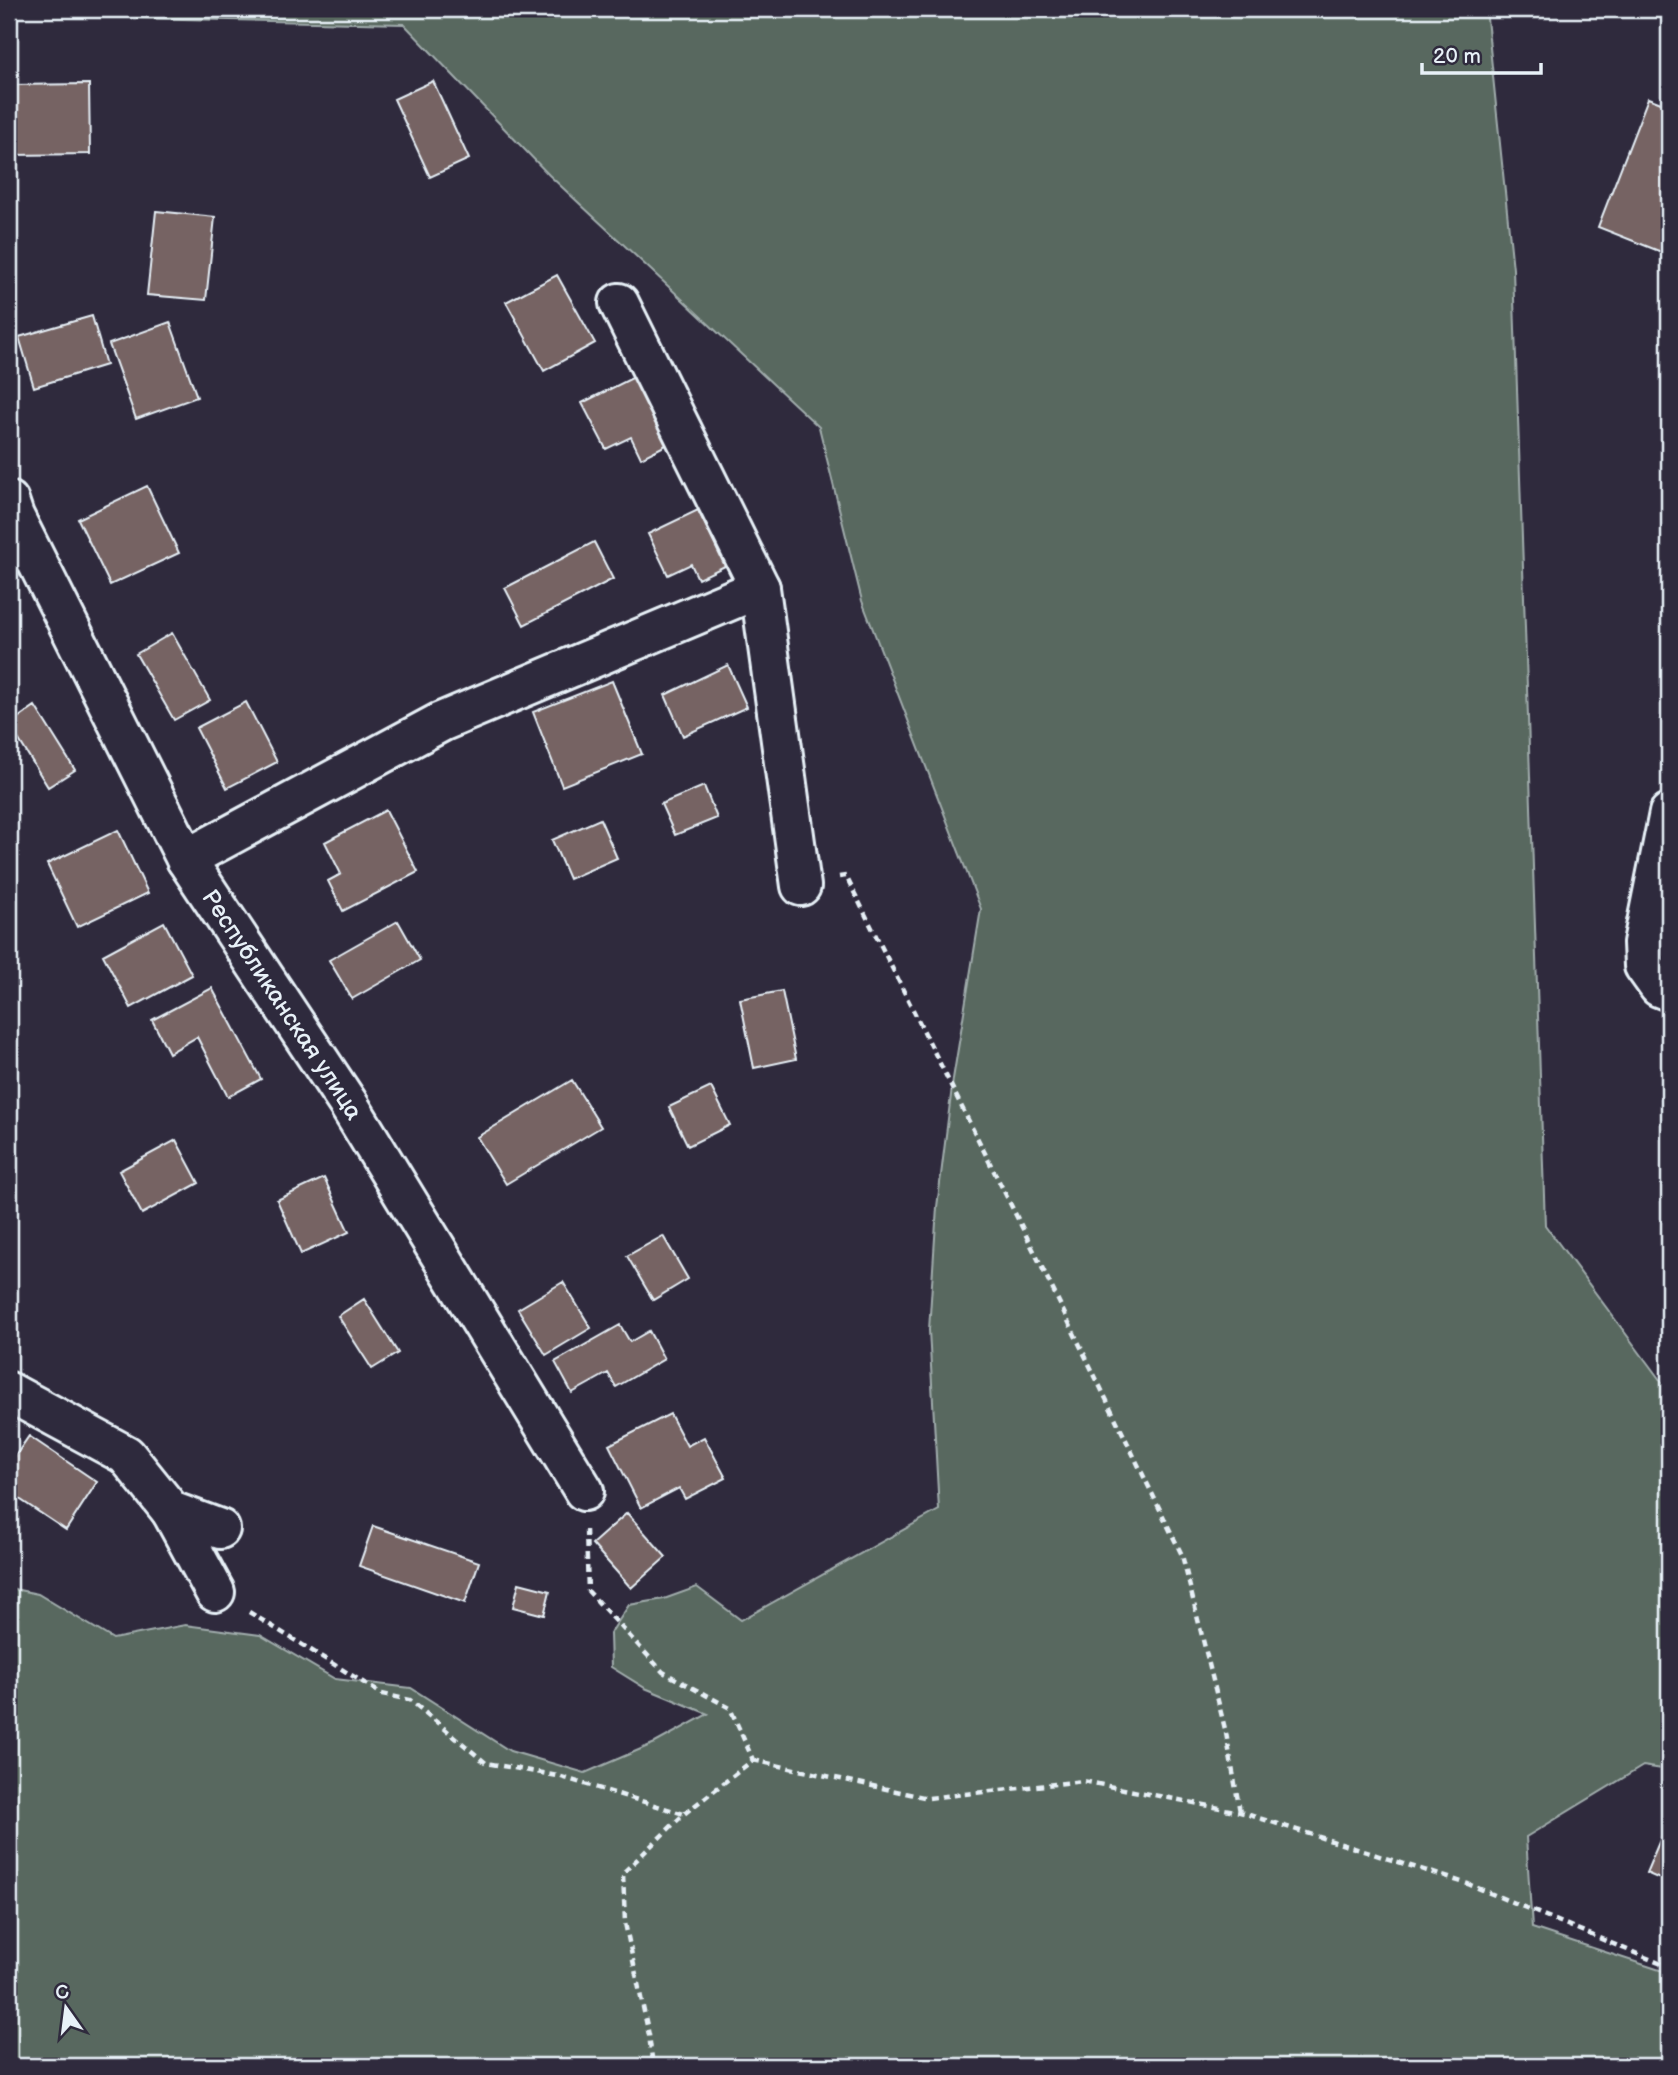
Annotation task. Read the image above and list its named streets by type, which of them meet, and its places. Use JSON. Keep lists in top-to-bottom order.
{
  "streets": {
    "street": ["Республиканская улица"]
  },
  "scale_bar": "20 m",
  "north": "top"
}
